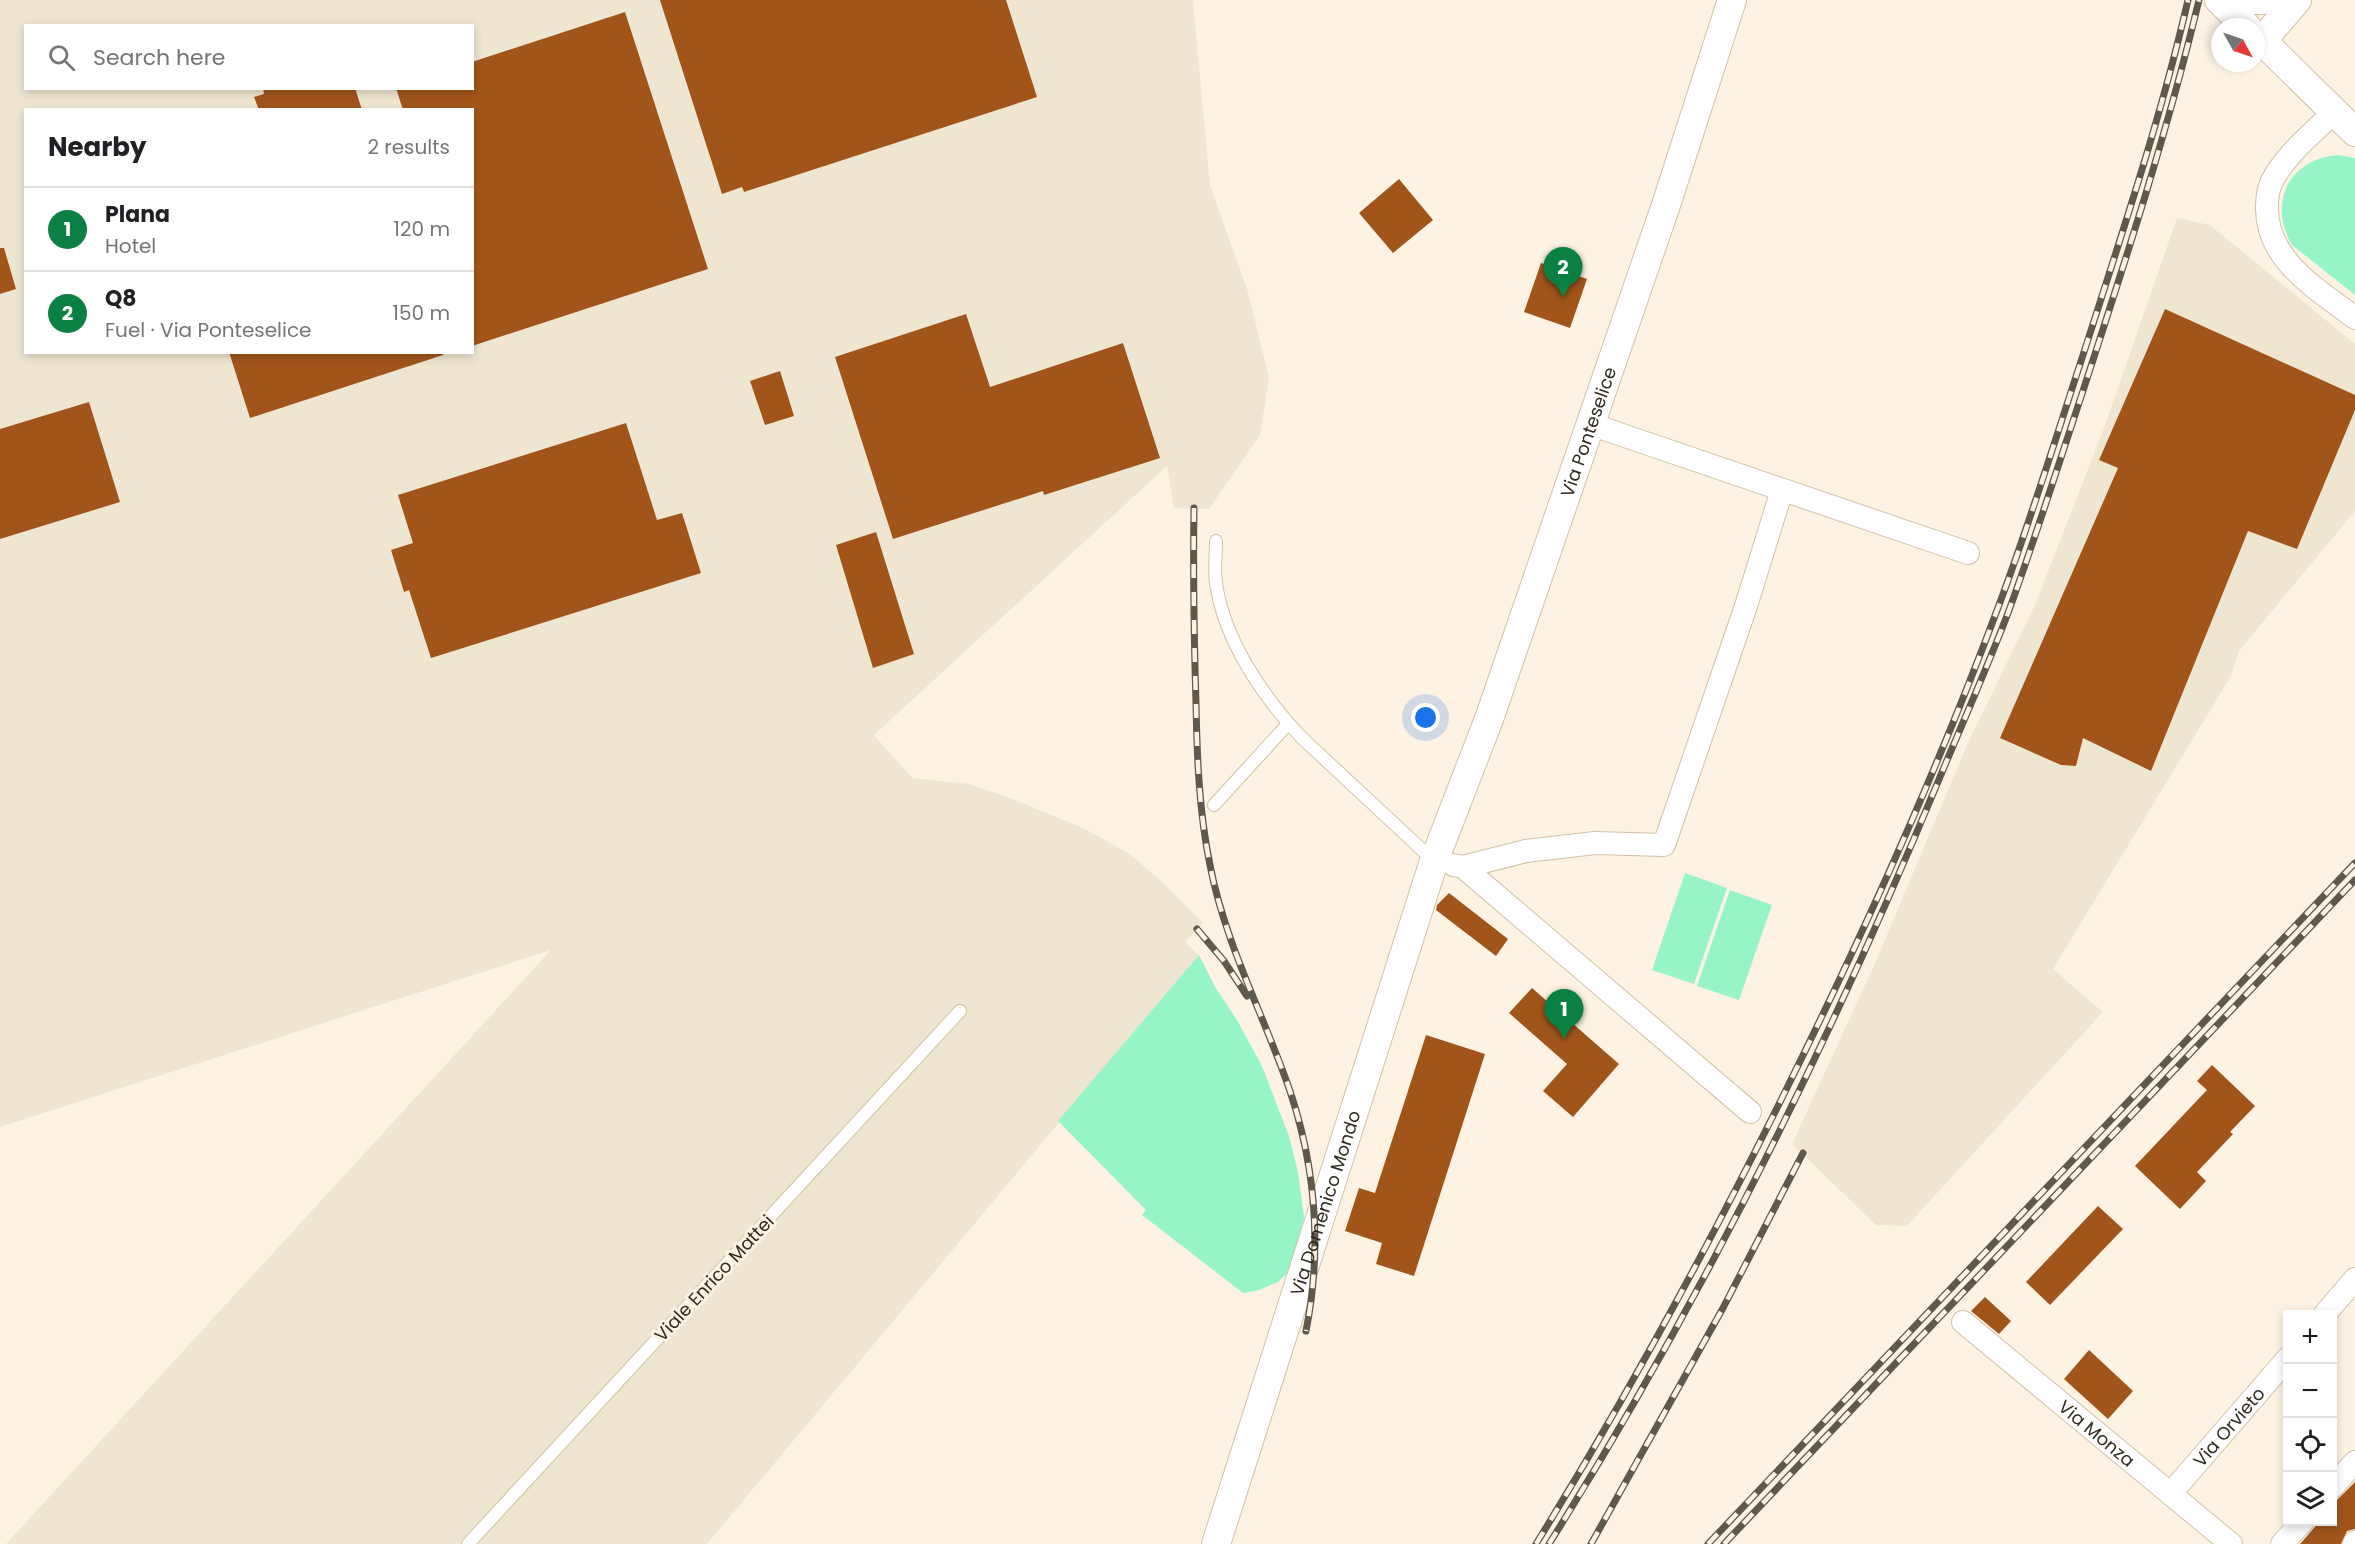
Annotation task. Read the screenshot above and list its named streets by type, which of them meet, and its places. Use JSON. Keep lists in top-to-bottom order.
{
  "streets": {
    "street": [
      "Via Ponteselice",
      "Via Domenico Mondo",
      "Via Orvieto",
      "Via Monza"
    ],
    "lane": ["Viale Enrico Mattei"]
  },
  "crossings": [
    ["Via Ponteselice", "Via Domenico Mondo"],
    ["Via Orvieto", "Via Monza"]
  ],
  "north": "bottom right",
  "page": {
    "search": "Search here",
    "heading": ["Nearby", "2 results"],
    "list": [
      {
        "mark": "1",
        "name": "Plana",
        "note": "Hotel",
        "value": "120 m"
      },
      {
        "mark": "2",
        "name": "Q8",
        "note": "Fuel · Via Ponteselice",
        "value": "150 m"
      }
    ],
    "pins": ["2", "1"],
    "map_buttons": ["+", "−"]
  }
}
